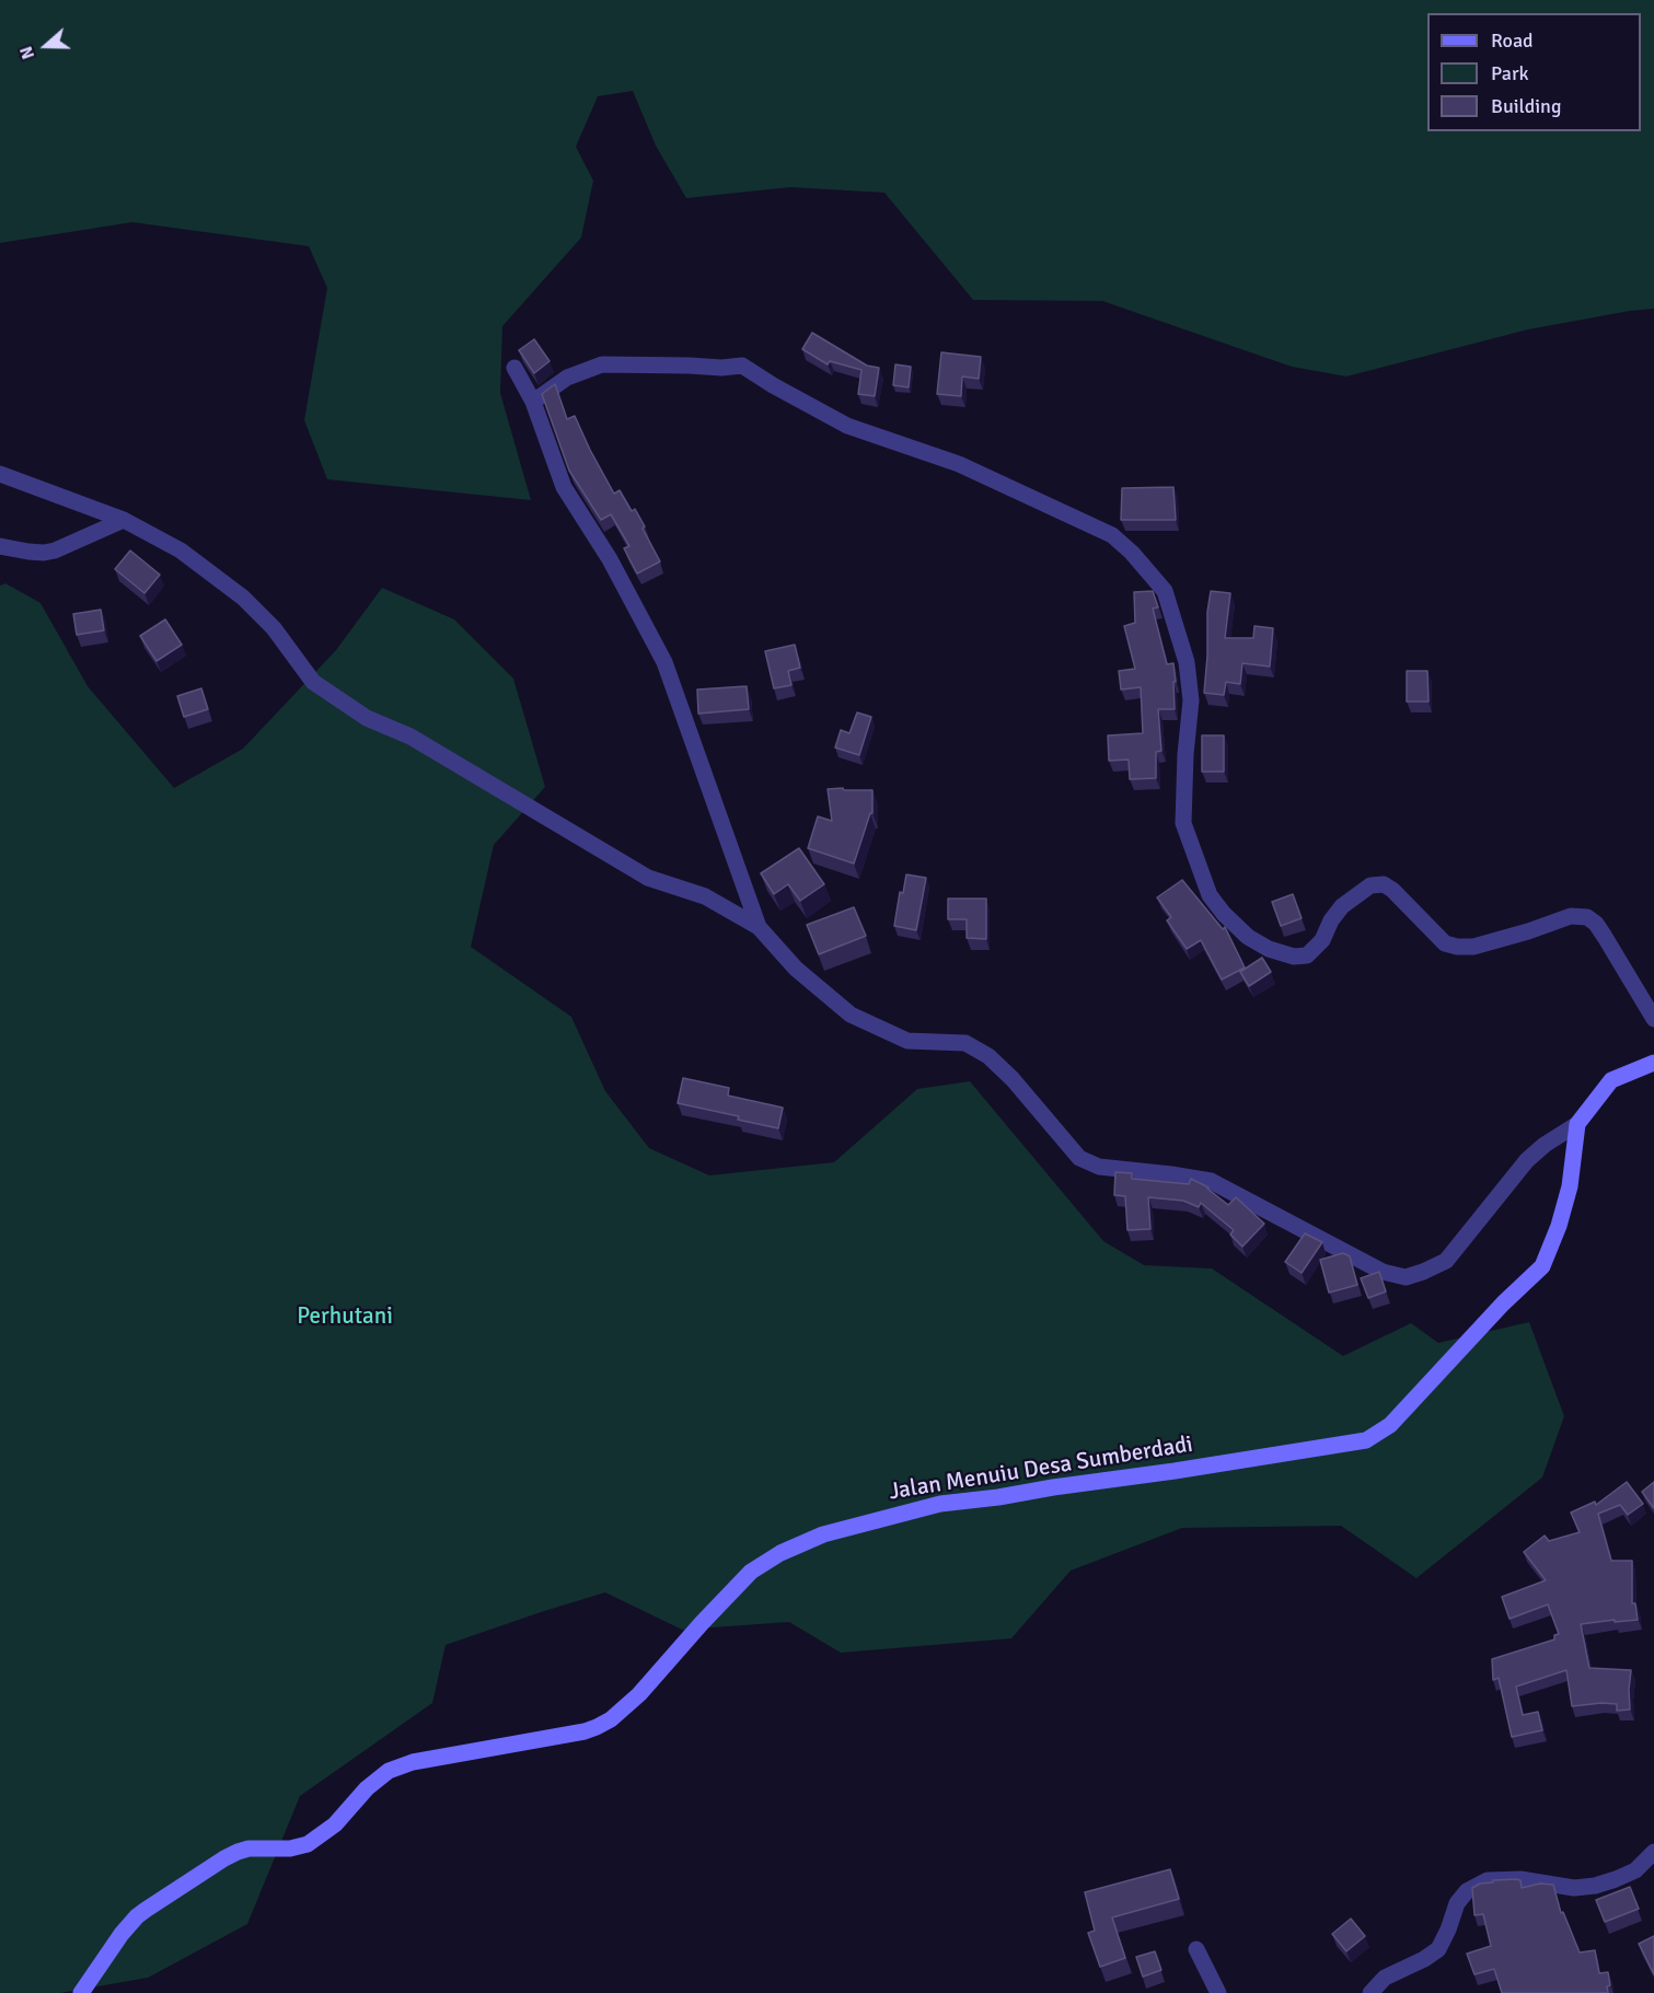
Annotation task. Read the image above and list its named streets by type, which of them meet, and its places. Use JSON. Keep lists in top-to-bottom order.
{
  "streets": {
    "street": ["Jalan Menuiu Desa Sumberdadi"]
  },
  "parks": ["Perhutani"],
  "legend": ["Road", "Park", "Building"],
  "north": "left"
}
